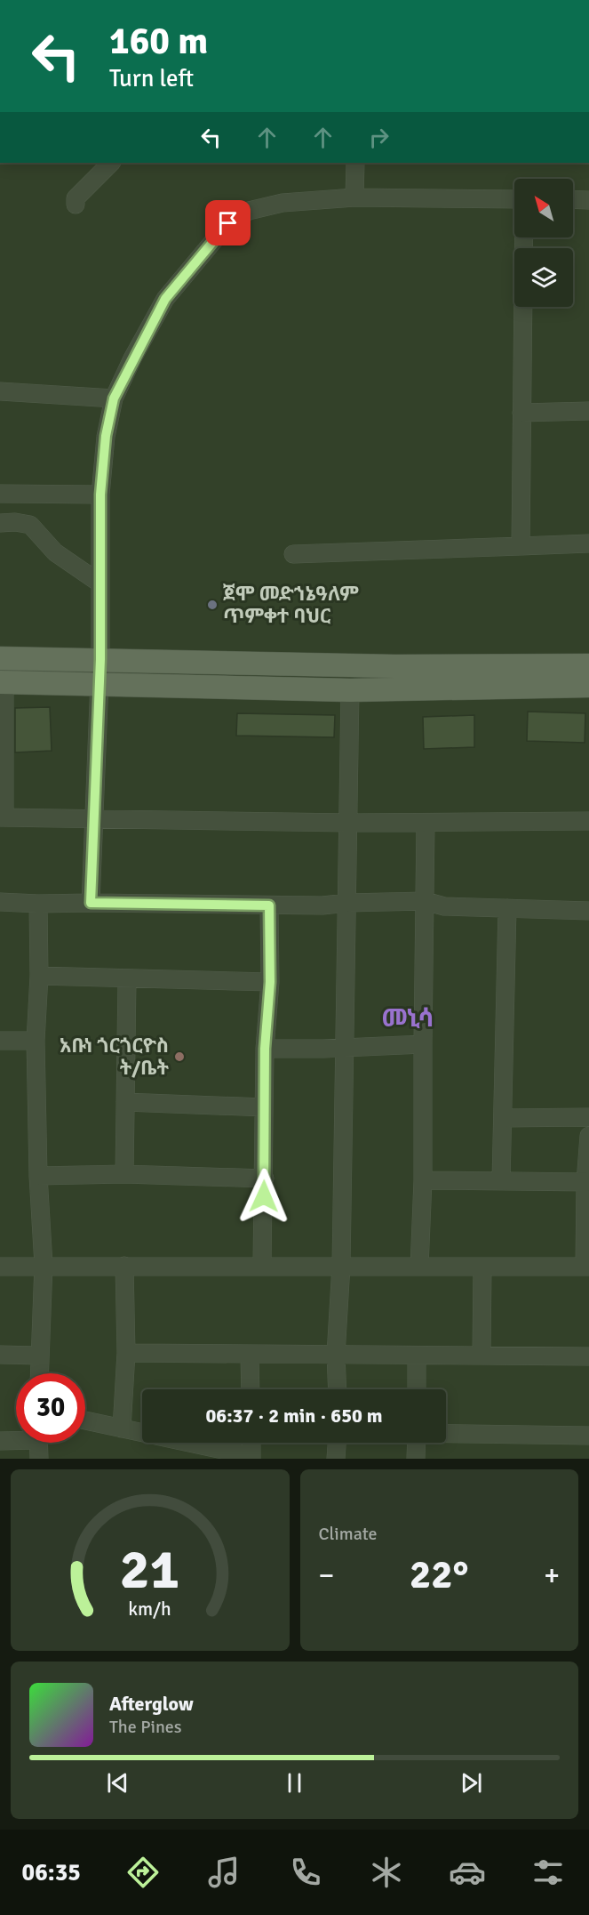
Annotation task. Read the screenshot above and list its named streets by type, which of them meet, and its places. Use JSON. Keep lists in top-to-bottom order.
{
  "districts": ["መኒሳ"],
  "places": ["ጀሞ መድኀኔዓለም ጥምቀተ ባህር", "አቡነ ጎርጎርዮስ ት/ቤት"],
  "north": "top left",
  "page": {
    "turn": ["160 m", "Turn left"],
    "limit": "30",
    "trip": "06:37 · 2 min · 650 m",
    "tile": "Climate",
    "heat": ["−", "22°", "+"],
    "song": ["Afterglow", "The Pines"],
    "tabs": "06:35",
    "gauge": ["21", "km/h"]
  }
}
